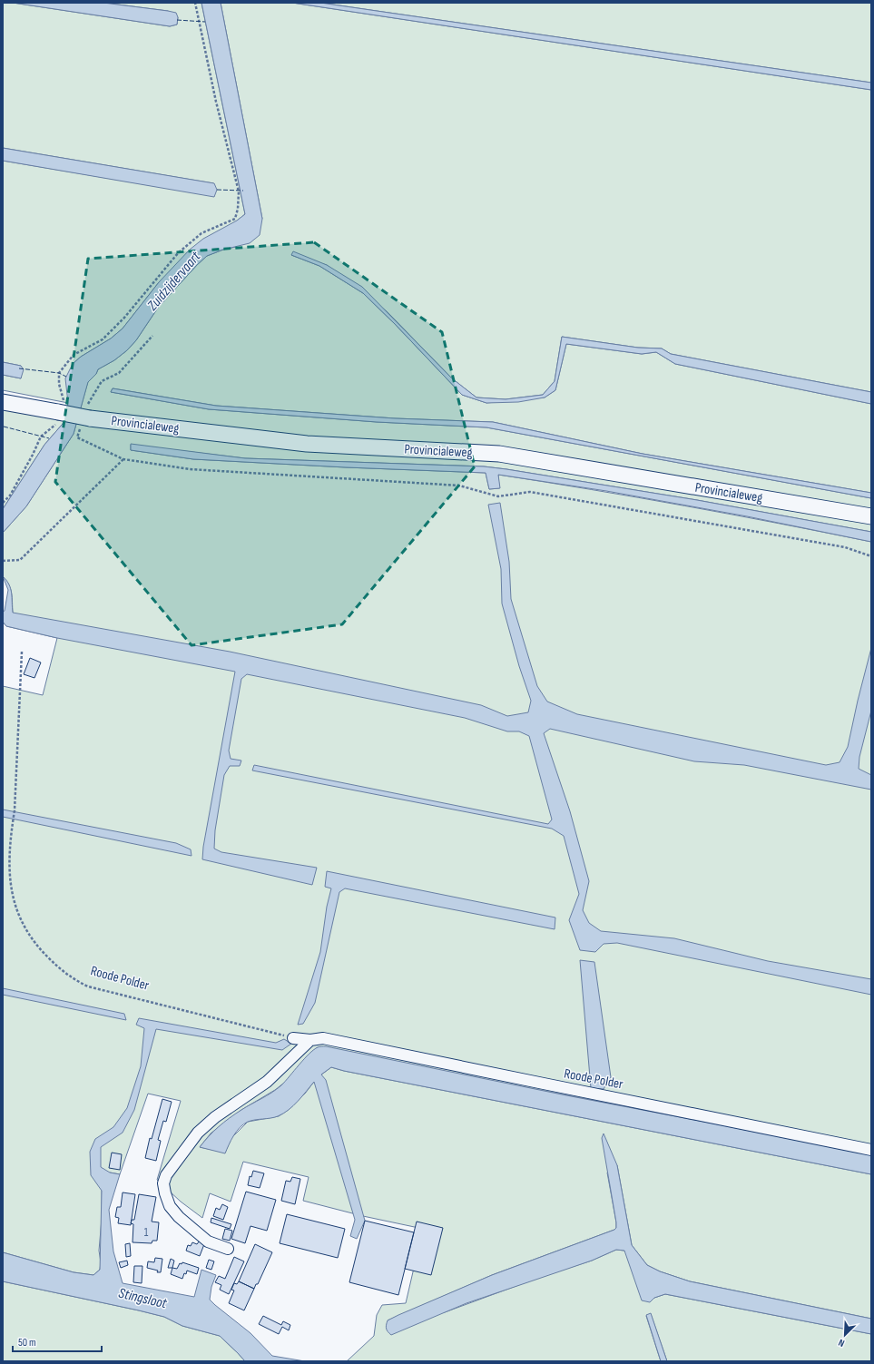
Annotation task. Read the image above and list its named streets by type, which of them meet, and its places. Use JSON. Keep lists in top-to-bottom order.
{
  "streets": {
    "main road": ["Provincialeweg"],
    "street": ["Roode Polder"]
  },
  "water": ["Zuidzijdervaart", "Stingsloot"],
  "house_numbers": ["1"],
  "scale_bar": "50 m",
  "north": "bottom left"
}
